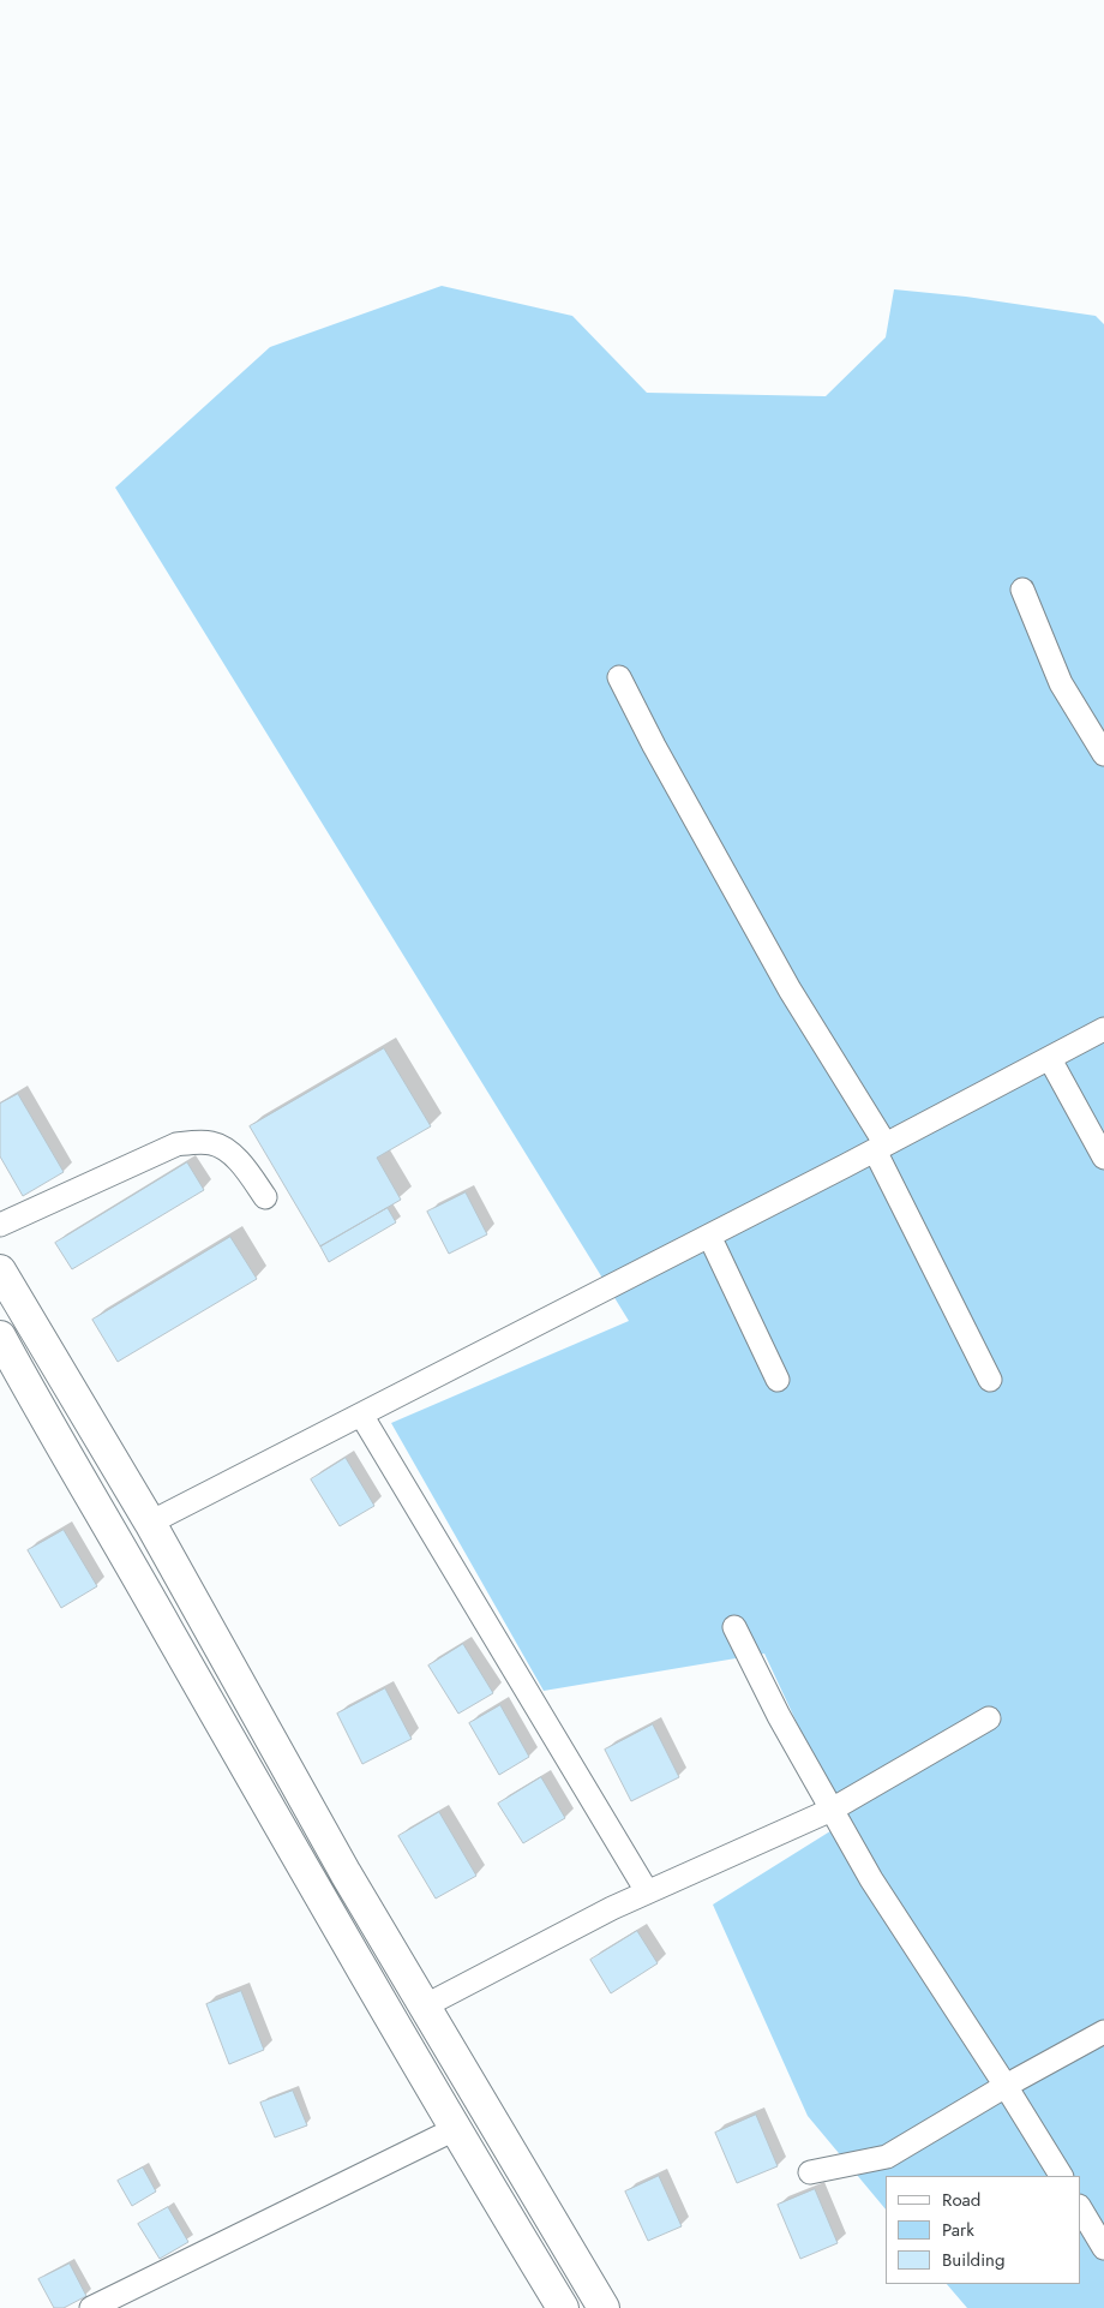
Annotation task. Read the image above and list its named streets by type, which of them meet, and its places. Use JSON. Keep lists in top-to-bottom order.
{
  "legend": ["Road", "Park", "Building"]
}
